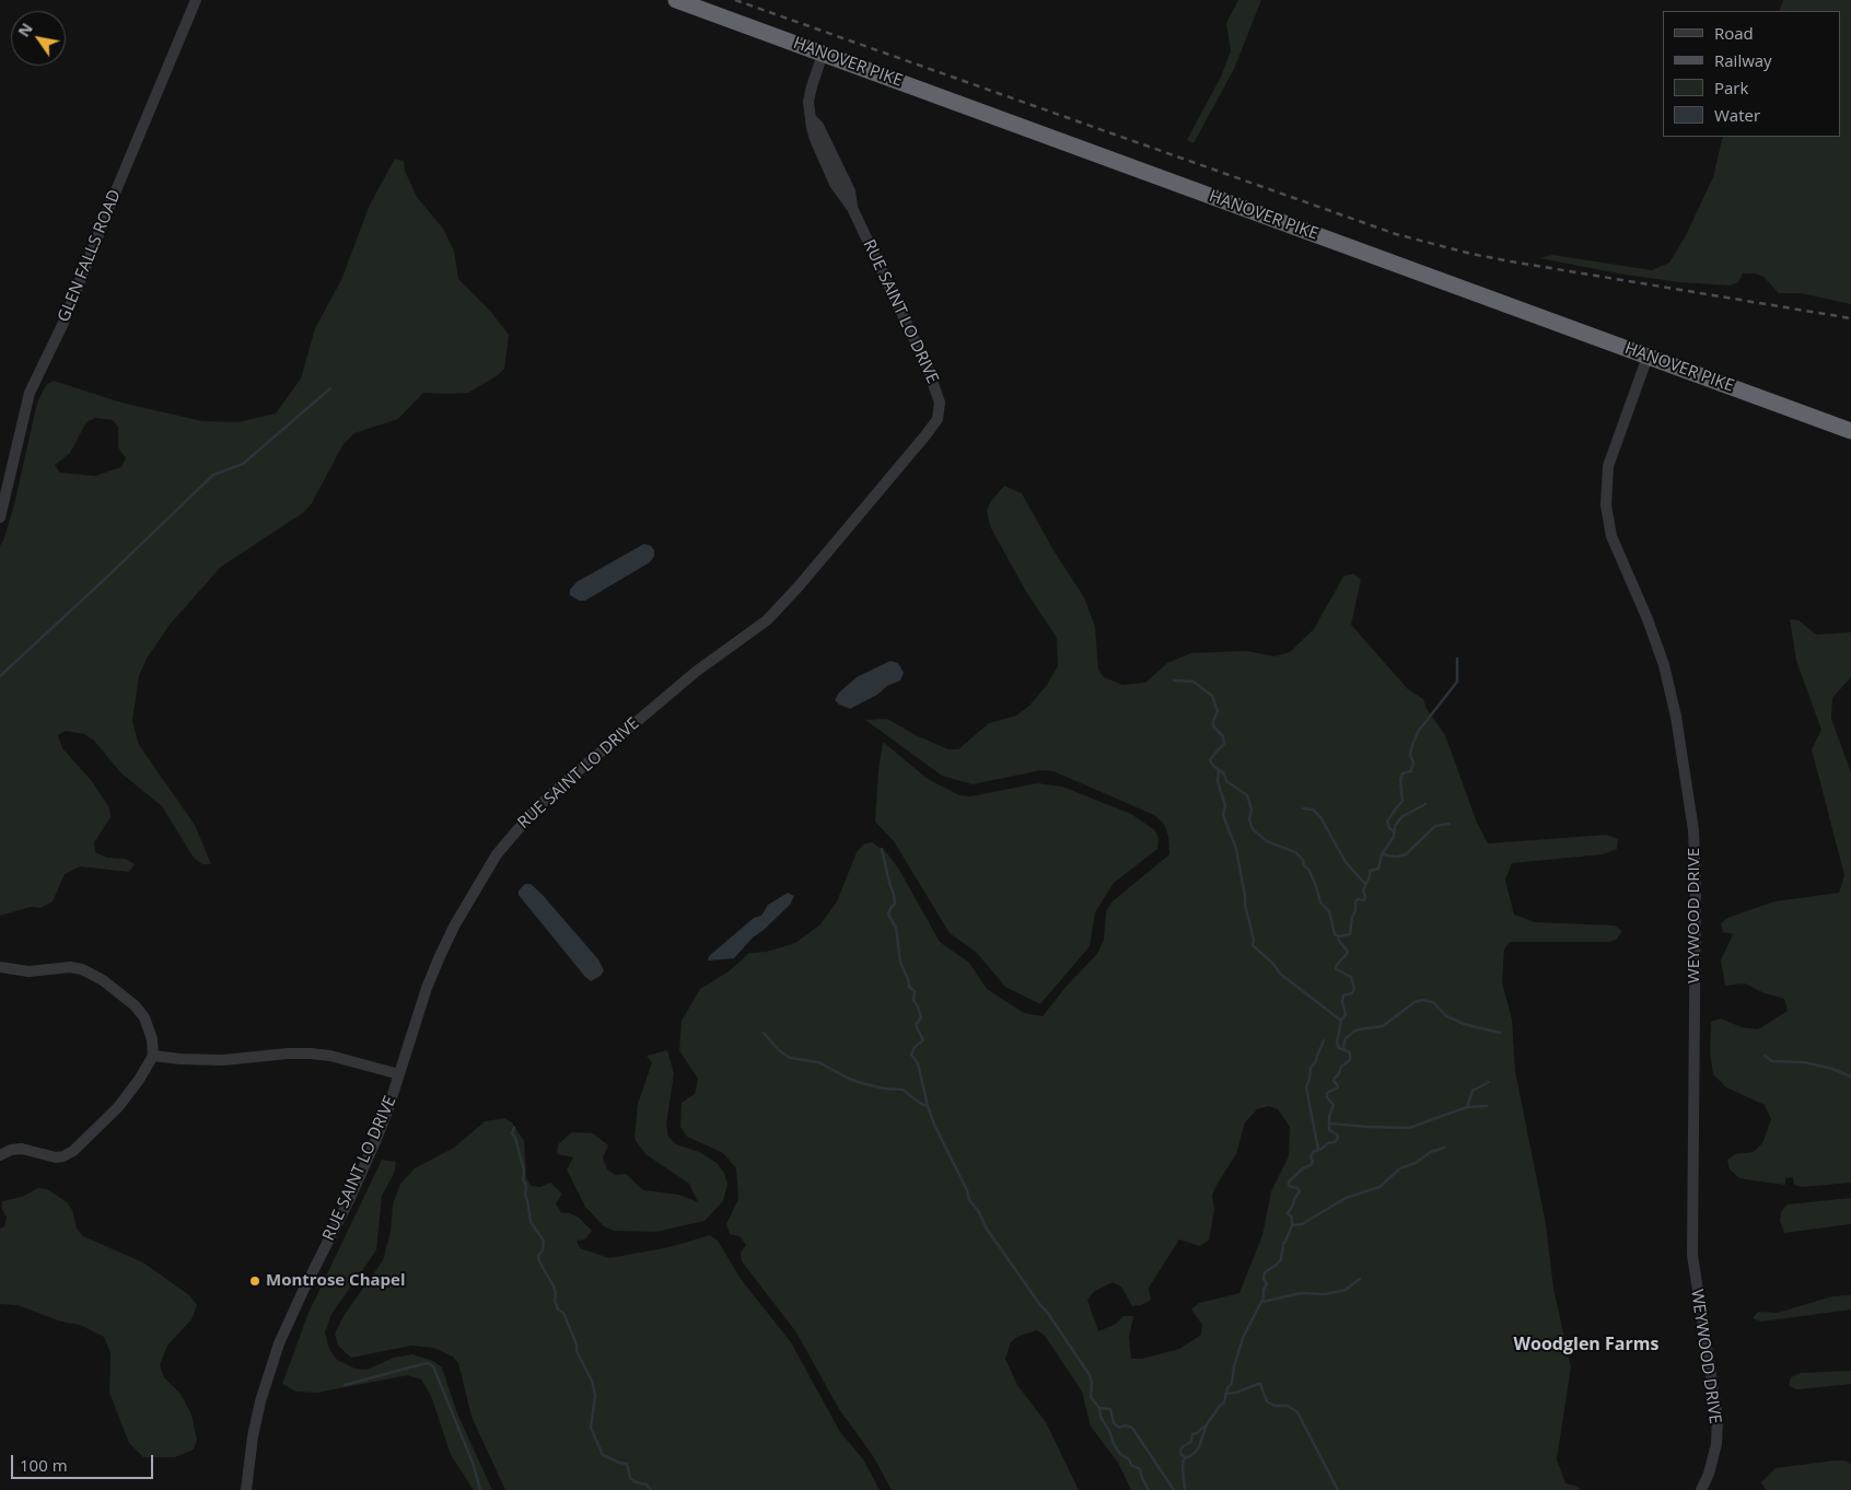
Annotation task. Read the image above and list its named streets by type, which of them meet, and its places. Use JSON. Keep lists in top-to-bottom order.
{
  "streets": {
    "highway": ["HANOVER PIKE"],
    "street": ["GLEN FALLS ROAD", "RUE SAINT LO DRIVE", "WEYWOOD DRIVE"]
  },
  "crossings": [
    ["HANOVER PIKE", "RUE SAINT LO DRIVE"],
    ["HANOVER PIKE", "WEYWOOD DRIVE"]
  ],
  "districts": ["Woodglen Farms"],
  "places": ["Montrose Chapel"],
  "legend": [
    "Road",
    "Railway",
    "Park",
    "Water"
  ],
  "scale_bar": "100 m",
  "north": "top left"
}
